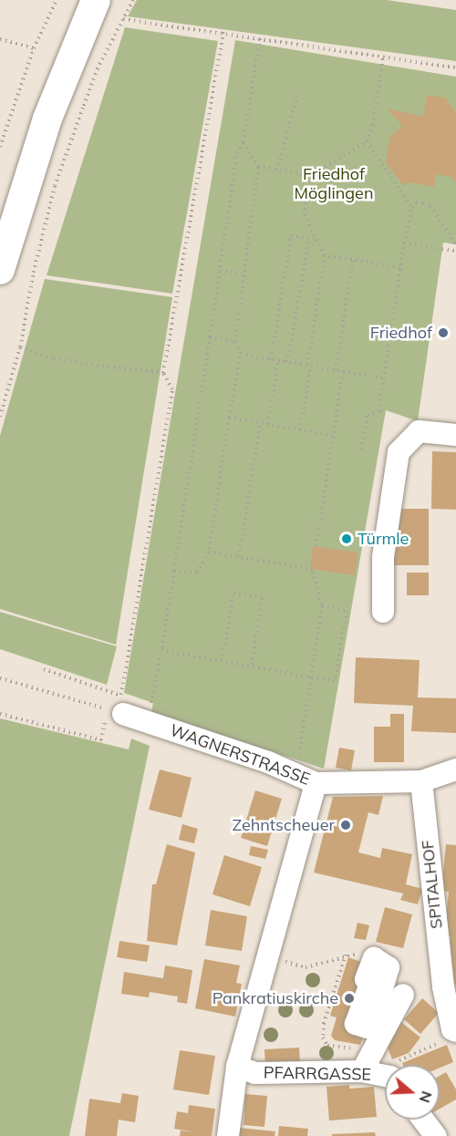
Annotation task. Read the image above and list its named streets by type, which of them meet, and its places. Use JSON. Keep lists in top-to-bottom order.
{
  "streets": {
    "street": ["WAGNERSTRASSE", "SPITALHOF", "PFARRGASSE"]
  },
  "crossings": [
    ["WAGNERSTRASSE", "SPITALHOF"]
  ],
  "parks": ["Friedhof Möglingen"],
  "places": [
    "Friedhof",
    "Türmle",
    "Zehntscheuer",
    "Pankratiuskirche"
  ],
  "north": "right"
}
